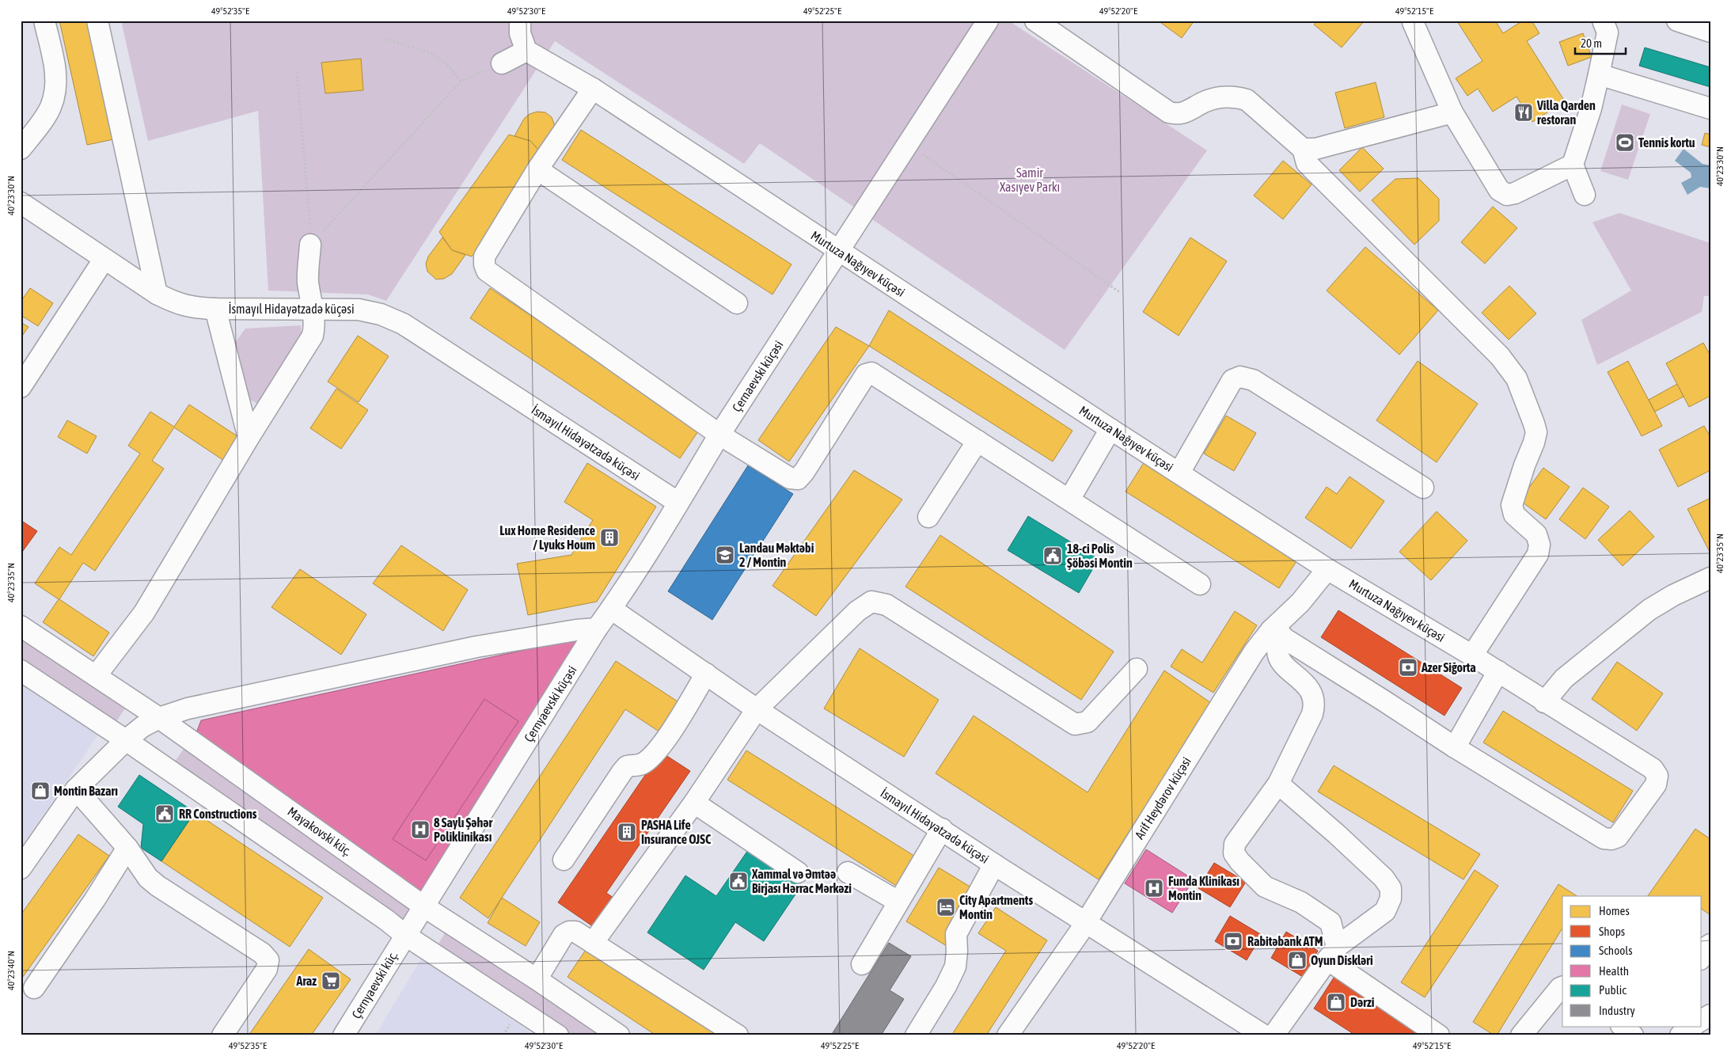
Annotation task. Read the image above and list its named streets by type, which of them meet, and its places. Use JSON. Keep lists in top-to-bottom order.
{
  "streets": {
    "street": [
      "Murtuza Nağıyev küçəsi",
      "İsmayıl Hidayətzadə küçəsi",
      "Çernaevski küçəsi",
      "Çernyaevski küçəsi",
      "Arif Heydərov küçəsi",
      "Mayakovski küç.",
      "Çernyaevski küç."
    ]
  },
  "crossings": [
    ["Murtuza Nağıyev küçəsi", "Çernaevski küçəsi"],
    ["Murtuza Nağıyev küçəsi", "Arif Heydərov küçəsi"],
    ["İsmayıl Hidayətzadə küçəsi", "Çernaevski küçəsi"],
    ["İsmayıl Hidayətzadə küçəsi", "Çernyaevski küçəsi"],
    ["İsmayıl Hidayətzadə küçəsi", "Arif Heydərov küçəsi"],
    ["Çernaevski küçəsi", "Çernyaevski küçəsi"],
    ["Çernyaevski küçəsi", "Mayakovski küç."],
    ["Çernyaevski küçəsi", "Çernyaevski küç."]
  ],
  "parks": ["Samir Xasıyev Parkı"],
  "places": {
    "restaurant": ["Villa Qarden restoran"],
    "sports": ["Tennis kortu"],
    "building": ["Lux Home Residence / Lyuks Houm", "PASHA Life Insurance OJSC"],
    "school or university": ["Landau Məktəbi 2 / Montin"],
    "public building": ["18-ci Polis Şöbəsi Montin", "RR Constructions", "Xammal və Əmtəə Birjası Hərrac Mərkəzi"],
    "bank": ["Azer Siğorta", "Rabitəbank ATM"],
    "shop": ["Montin Bazarı", "Oyun Diskləri", "Dərzi"],
    "hospital": ["8 Saylı Şəhər Poliklinikası", "Funda Klinikası Montin"],
    "hotel": ["City Apartments Montin"],
    "supermarket": ["Araz"]
  },
  "legend": [
    "Homes",
    "Shops",
    "Schools",
    "Health",
    "Public",
    "Industry"
  ],
  "scale_bar": "20 m",
  "coordinates": [
    "49°52'35\"E",
    "49°52'30\"E",
    "49°52'25\"E",
    "49°52'20\"E",
    "49°52'15\"E",
    "40°23'30\"N",
    "40°23'35\"N",
    "40°23'40\"N"
  ]
}
